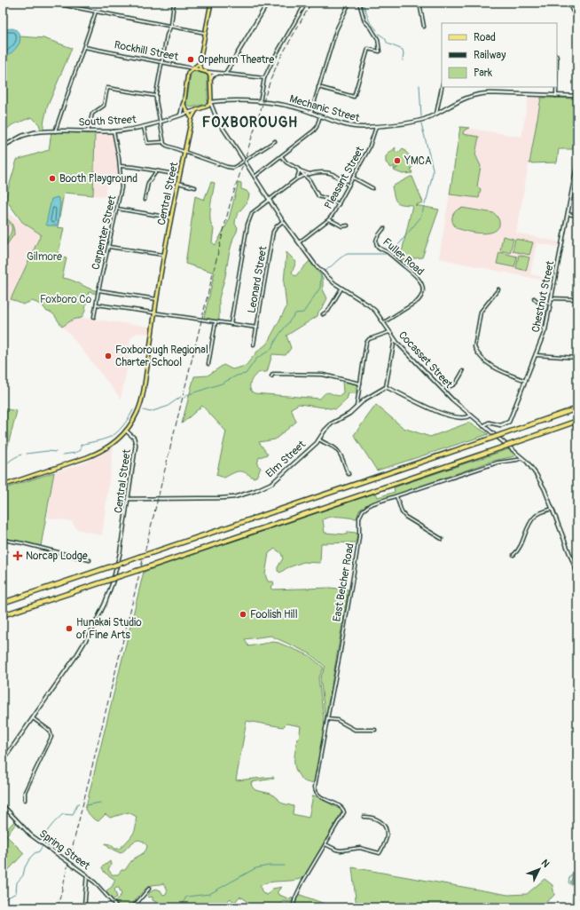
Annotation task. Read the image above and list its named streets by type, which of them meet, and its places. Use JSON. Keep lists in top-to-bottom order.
{
  "streets": {
    "main road": [
      "Rockhill Street",
      "Mechanic Street",
      "South Street",
      "Central Street",
      "Chestnut Street",
      "Cocasset Street",
      "Elm Street",
      "Spring Street"
    ],
    "street": [
      "Pleasant Street",
      "Carpenter Street",
      "Fuller Road",
      "Leonard Street",
      "East Belcher Road"
    ]
  },
  "crossings": [
    ["Mechanic Street", "South Street"],
    ["Mechanic Street", "Pleasant Street"],
    ["Mechanic Street", "Cocasset Street"],
    ["South Street", "Central Street"],
    ["South Street", "Carpenter Street"],
    ["South Street", "Cocasset Street"],
    ["Pleasant Street", "Cocasset Street"],
    ["Central Street", "Leonard Street"],
    ["Central Street", "Elm Street"],
    ["Carpenter Street", "Leonard Street"],
    ["Fuller Road", "Cocasset Street"],
    ["Leonard Street", "Cocasset Street"],
    ["Chestnut Street", "Cocasset Street"],
    ["Cocasset Street", "East Belcher Road"]
  ],
  "districts": ["FOXBOROUGH"],
  "parks": ["Gilmore", "Foxboro Co"],
  "places": {
    "other": [
      "Orpehum Theatre",
      "YMCA",
      "Booth Playground",
      "Foxborough Regional Charter School",
      "Foolish Hill",
      "Hunakai Studio of Fine Arts"
    ],
    "health": ["Norcap Lodge"]
  },
  "legend": ["Road", "Railway", "Park"],
  "north": "top right"
}
